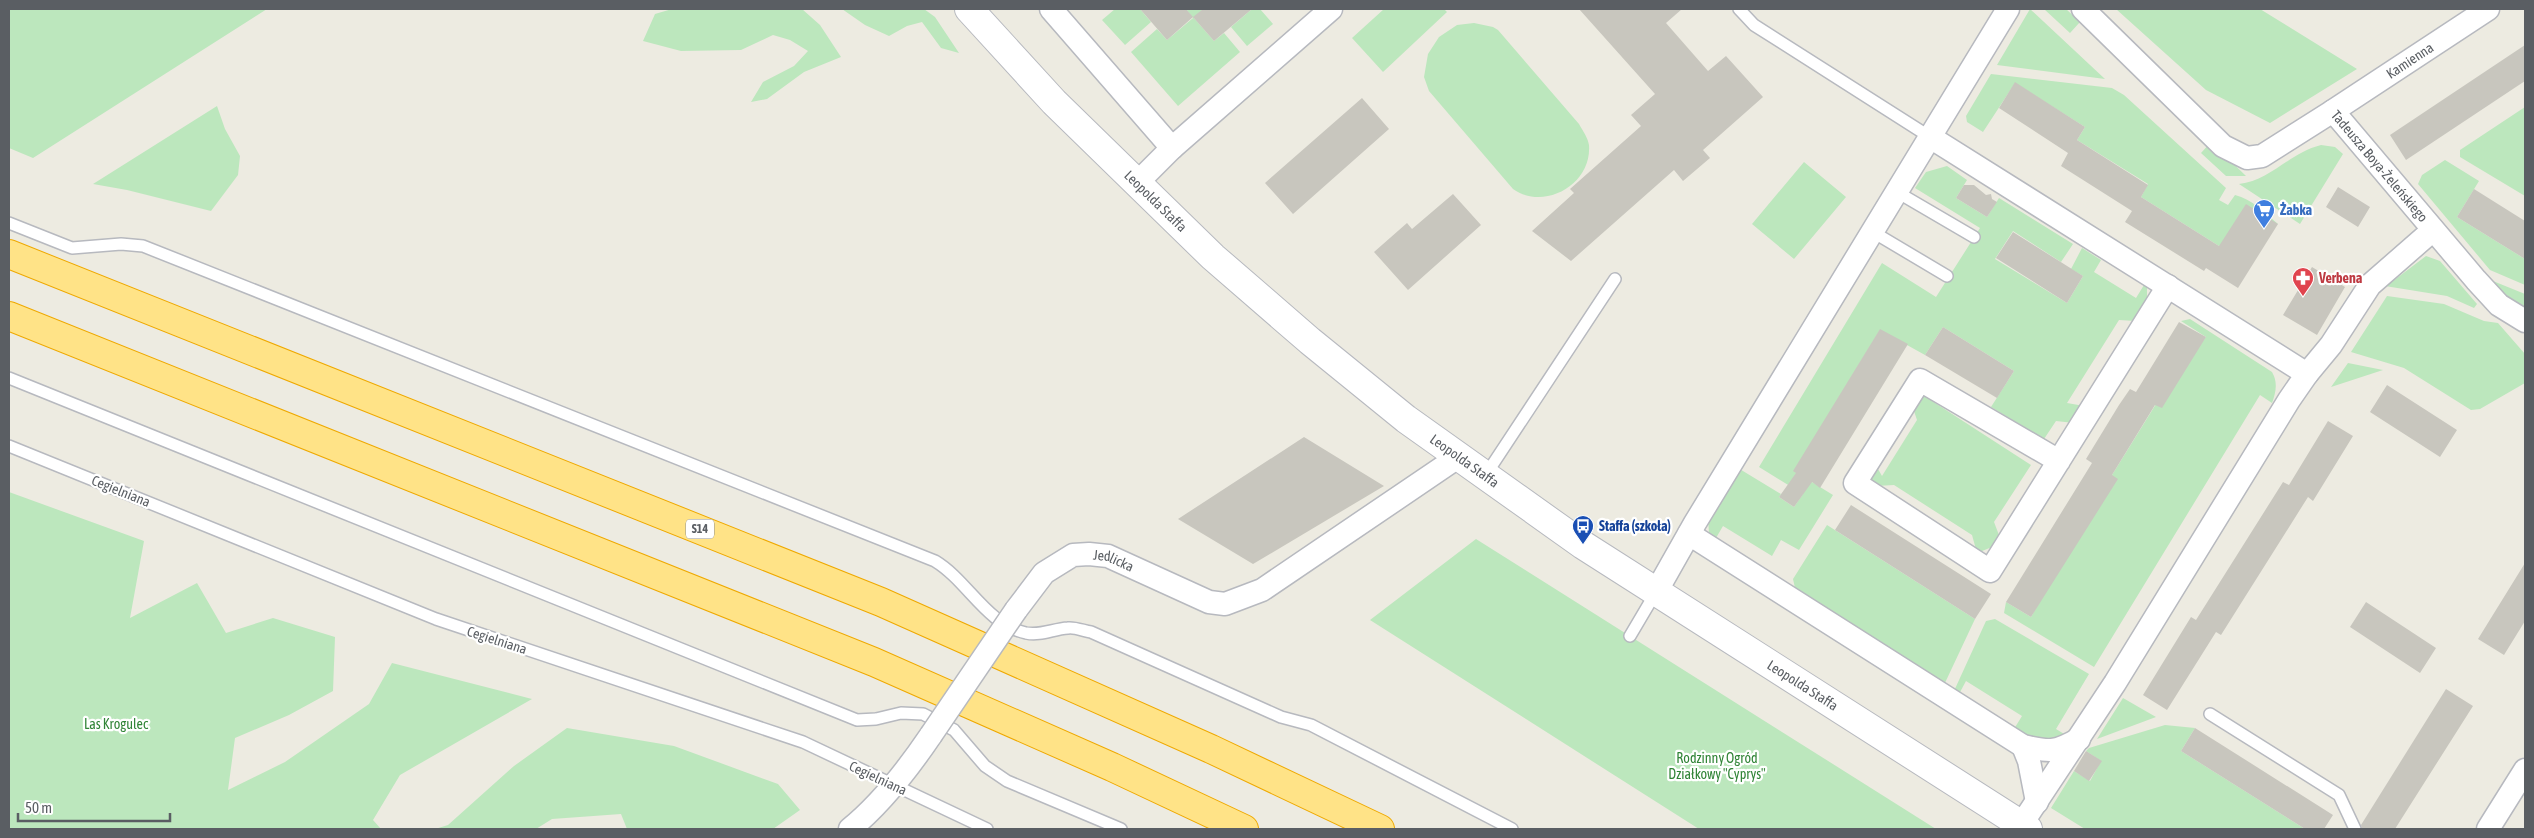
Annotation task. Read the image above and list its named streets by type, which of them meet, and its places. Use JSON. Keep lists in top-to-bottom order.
{
  "streets": {
    "highway": ["S14"],
    "street": [
      "Kamienna",
      "Tadeusza Boya-Żeleńskiego",
      "Leopolda Staffa",
      "Jedlicka"
    ],
    "lane": ["Cegielniana"]
  },
  "crossings": [
    ["Kamienna", "Tadeusza Boya-Żeleńskiego"],
    ["Leopolda Staffa", "Jedlicka"],
    ["Cegielniana", "Jedlicka"]
  ],
  "parks": ["Las Krogulec", "Rodzinny Ogród Działkowy \"Cyprys\""],
  "places": {
    "supermarket": ["Żabka"],
    "pharmacy": ["Verbena"],
    "bus stop": ["Staffa (szkoła)"]
  },
  "scale_bar": "50 m"
}
